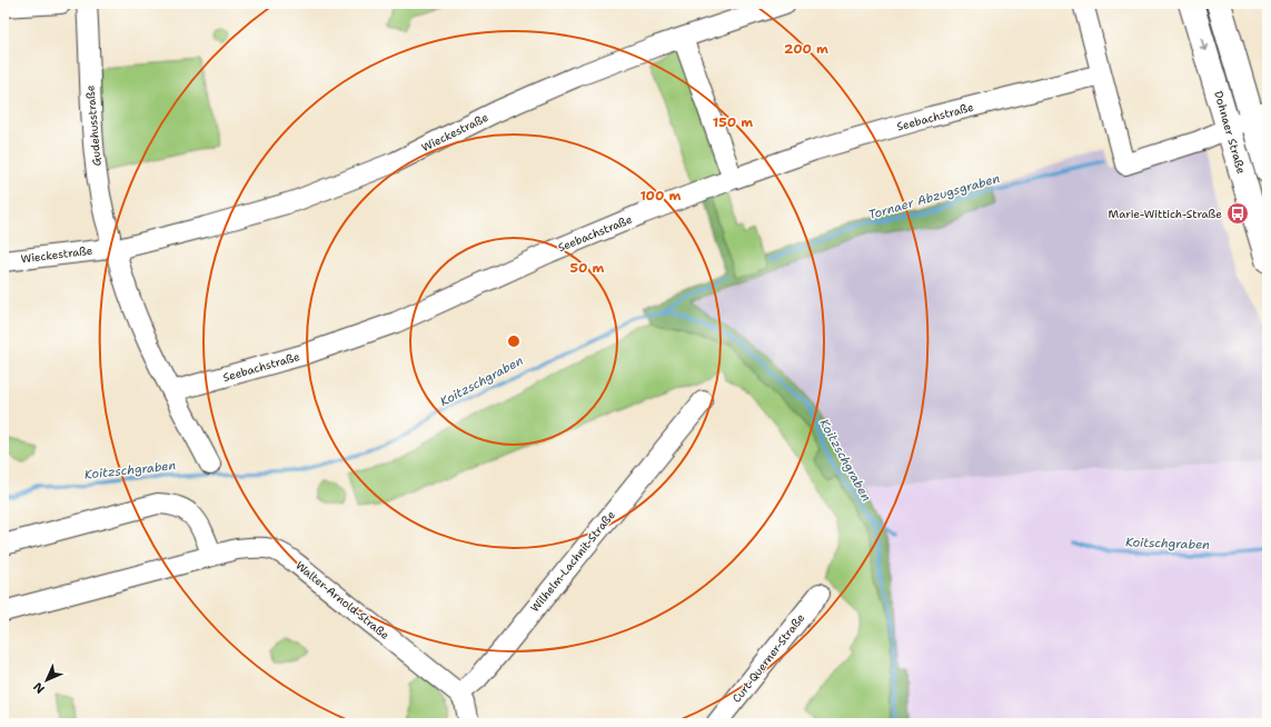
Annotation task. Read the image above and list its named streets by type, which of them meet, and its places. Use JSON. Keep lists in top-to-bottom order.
{
  "streets": {
    "main road": ["Dohnaer Straße"],
    "street": [
      "Seebachstraße",
      "Gudehusstraße",
      "Wieckestraße",
      "Wilhelm-Lachnit-Straße",
      "Walter-Arnold-Straße",
      "Curt-Querner-Straße"
    ]
  },
  "crossings": [
    ["Seebachstraße", "Gudehusstraße"],
    ["Gudehusstraße", "Wieckestraße"],
    ["Wilhelm-Lachnit-Straße", "Walter-Arnold-Straße"]
  ],
  "water": ["Tornaer Abzugsgraben", "Koitzschgraben", "Koitschgraben"],
  "places": {
    "bus stop": ["Marie-Wittich-Straße"]
  },
  "north": "bottom left",
  "rings": [
    "200 m",
    "150 m",
    "100 m",
    "50 m"
  ]
}
